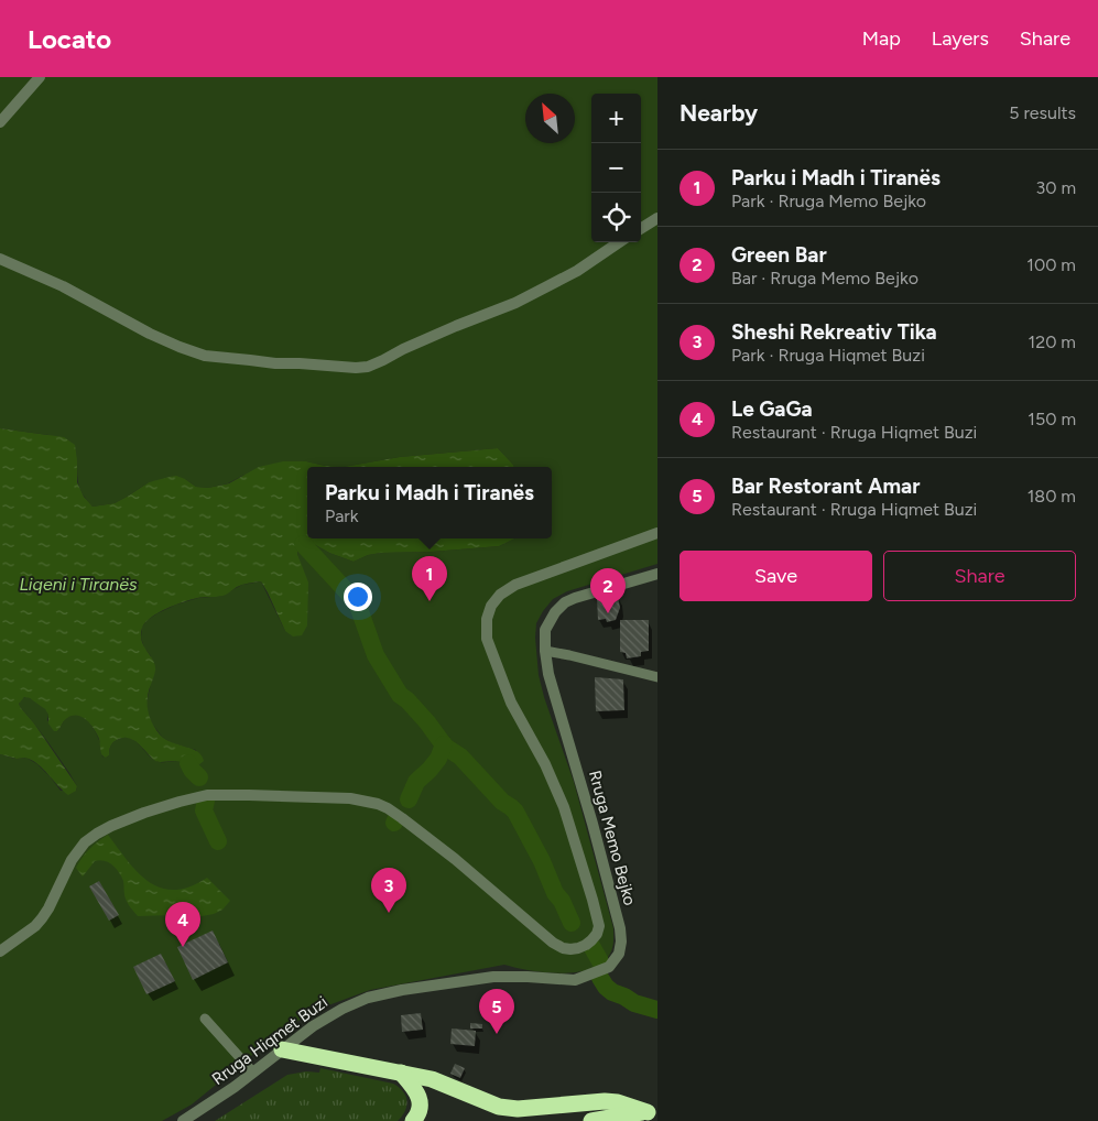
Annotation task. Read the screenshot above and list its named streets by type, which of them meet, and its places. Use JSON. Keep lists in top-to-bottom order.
{
  "streets": {
    "street": ["Rruga Memo Bejko", "Rruga Hiqmet Buzi"]
  },
  "crossings": [
    ["Rruga Memo Bejko", "Rruga Hiqmet Buzi"]
  ],
  "water": ["Liqeni i Tiranës"],
  "north": "top left",
  "page": {
    "header": "Locato",
    "nav": ["Map", "Layers", "Share"],
    "heading": ["Nearby", "5 results"],
    "map_buttons": ["+", "−"],
    "list": [
      {
        "mark": "1",
        "name": "Parku i Madh i Tiranës",
        "note": "Park · Rruga Memo Bejko",
        "value": "30 m"
      },
      {
        "mark": "2",
        "name": "Green Bar",
        "note": "Bar · Rruga Memo Bejko",
        "value": "100 m"
      },
      {
        "mark": "3",
        "name": "Sheshi Rekreativ Tika",
        "note": "Park · Rruga Hiqmet Buzi",
        "value": "120 m"
      },
      {
        "mark": "4",
        "name": "Le GaGa",
        "note": "Restaurant · Rruga Hiqmet Buzi",
        "value": "150 m"
      },
      {
        "mark": "5",
        "name": "Bar Restorant Amar",
        "note": "Restaurant · Rruga Hiqmet Buzi",
        "value": "180 m"
      }
    ],
    "popup": ["Parku i Madh i Tiranës", "Park"],
    "buttons": ["Save", "Share"],
    "pins": [
      "1",
      "2",
      "3",
      "4",
      "5"
    ]
  }
}
